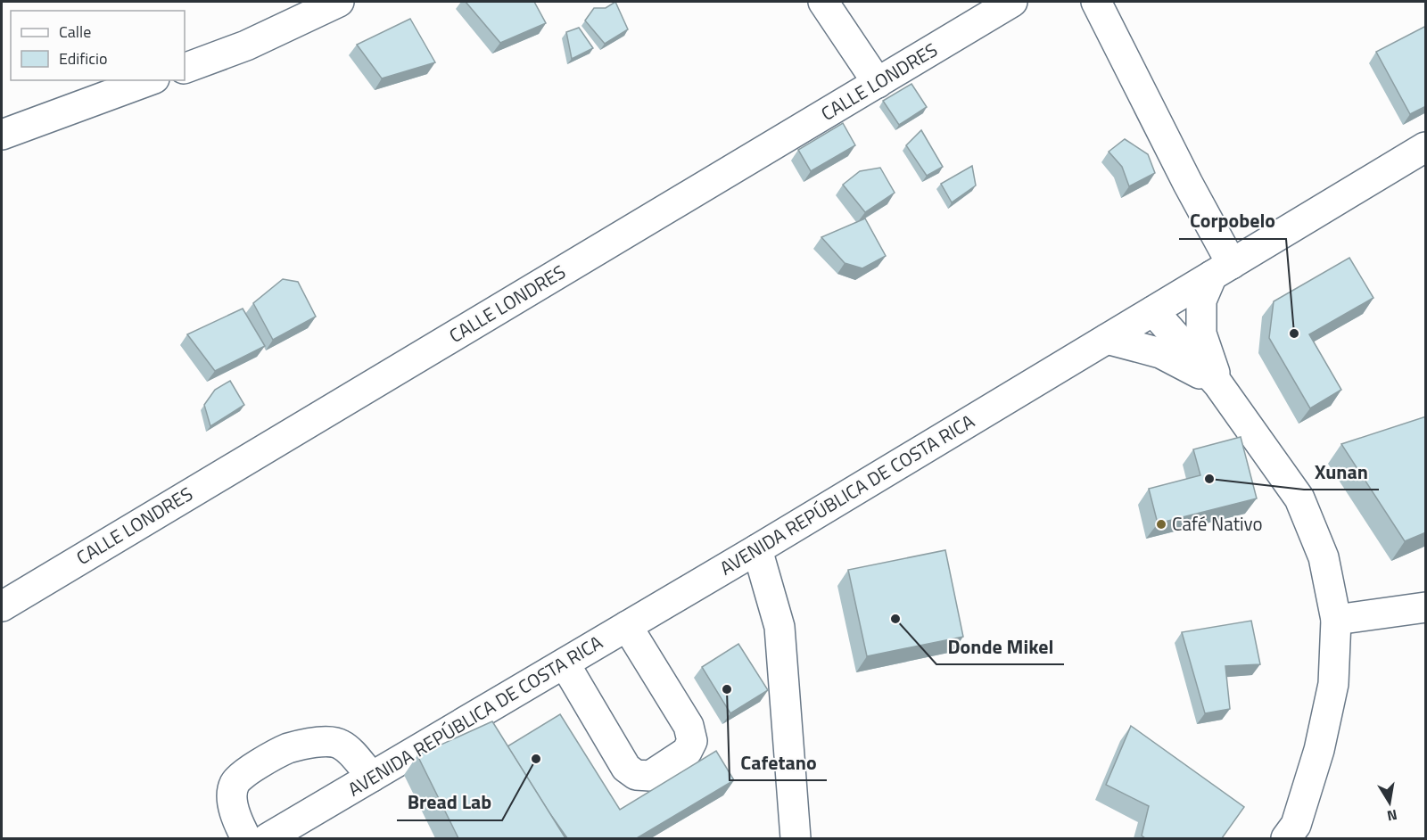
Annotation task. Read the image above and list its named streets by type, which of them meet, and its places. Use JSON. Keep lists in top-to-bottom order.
{
  "streets": {
    "street": ["CALLE LONDRES", "AVENIDA REPÚBLICA DE COSTA RICA"]
  },
  "places": [
    "Corpobelo",
    "Xunan",
    "Café Nativo",
    "Donde Mikel",
    "Cafetano",
    "Bread Lab"
  ],
  "legend": ["Calle", "Edificio"],
  "north": "bottom"
}
